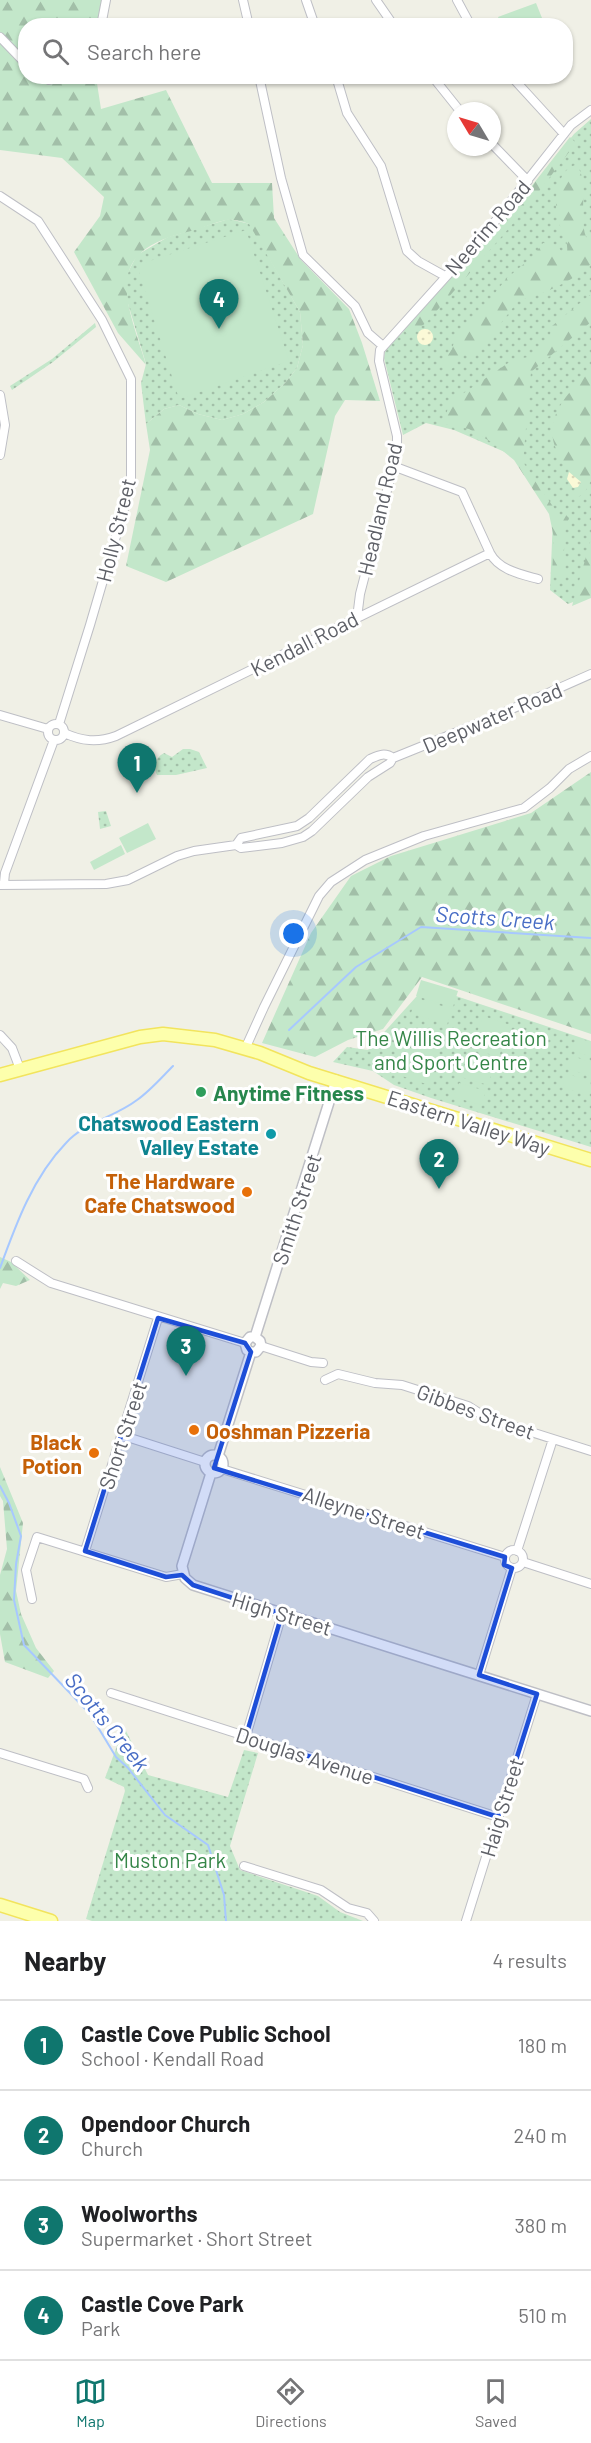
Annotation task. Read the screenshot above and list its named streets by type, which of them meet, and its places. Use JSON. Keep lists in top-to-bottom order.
{
  "streets": {
    "main road": ["Eastern Valley Way"],
    "street": [
      "Neerim Road",
      "Headland Road",
      "Holly Street",
      "Kendall Road",
      "Deepwater Road",
      "Smith Street",
      "Gibbes Street",
      "Short Street",
      "Alleyne Street",
      "High Street",
      "Douglas Avenue",
      "Haig Street"
    ]
  },
  "crossings": [
    ["Neerim Road", "Headland Road"],
    ["Headland Road", "Kendall Road"],
    ["Holly Street", "Kendall Road"],
    ["Eastern Valley Way", "Smith Street"],
    ["High Street", "Haig Street"],
    ["Douglas Avenue", "Haig Street"]
  ],
  "water": ["Scotts Creek"],
  "parks": ["The Willis Recreation and Sport Centre", "Muston Park"],
  "places": [
    "Anytime Fitness",
    "Chatswood Eastern Valley Estate",
    "The Hardware Cafe Chatswood",
    "Ooshman Pizzeria",
    "Black Potion"
  ],
  "north": "top left",
  "page": {
    "search": "Search here",
    "pins": [
      "4",
      "1",
      "2",
      "3"
    ],
    "heading": ["Nearby", "4 results"],
    "list": [
      {
        "mark": "1",
        "name": "Castle Cove Public School",
        "note": "School · Kendall Road",
        "value": "180 m"
      },
      {
        "mark": "2",
        "name": "Opendoor Church",
        "note": "Church",
        "value": "240 m"
      },
      {
        "mark": "3",
        "name": "Woolworths",
        "note": "Supermarket · Short Street",
        "value": "380 m"
      },
      {
        "mark": "4",
        "name": "Castle Cove Park",
        "note": "Park",
        "value": "510 m"
      }
    ],
    "nav": ["Map", "Directions", "Saved"]
  }
}
